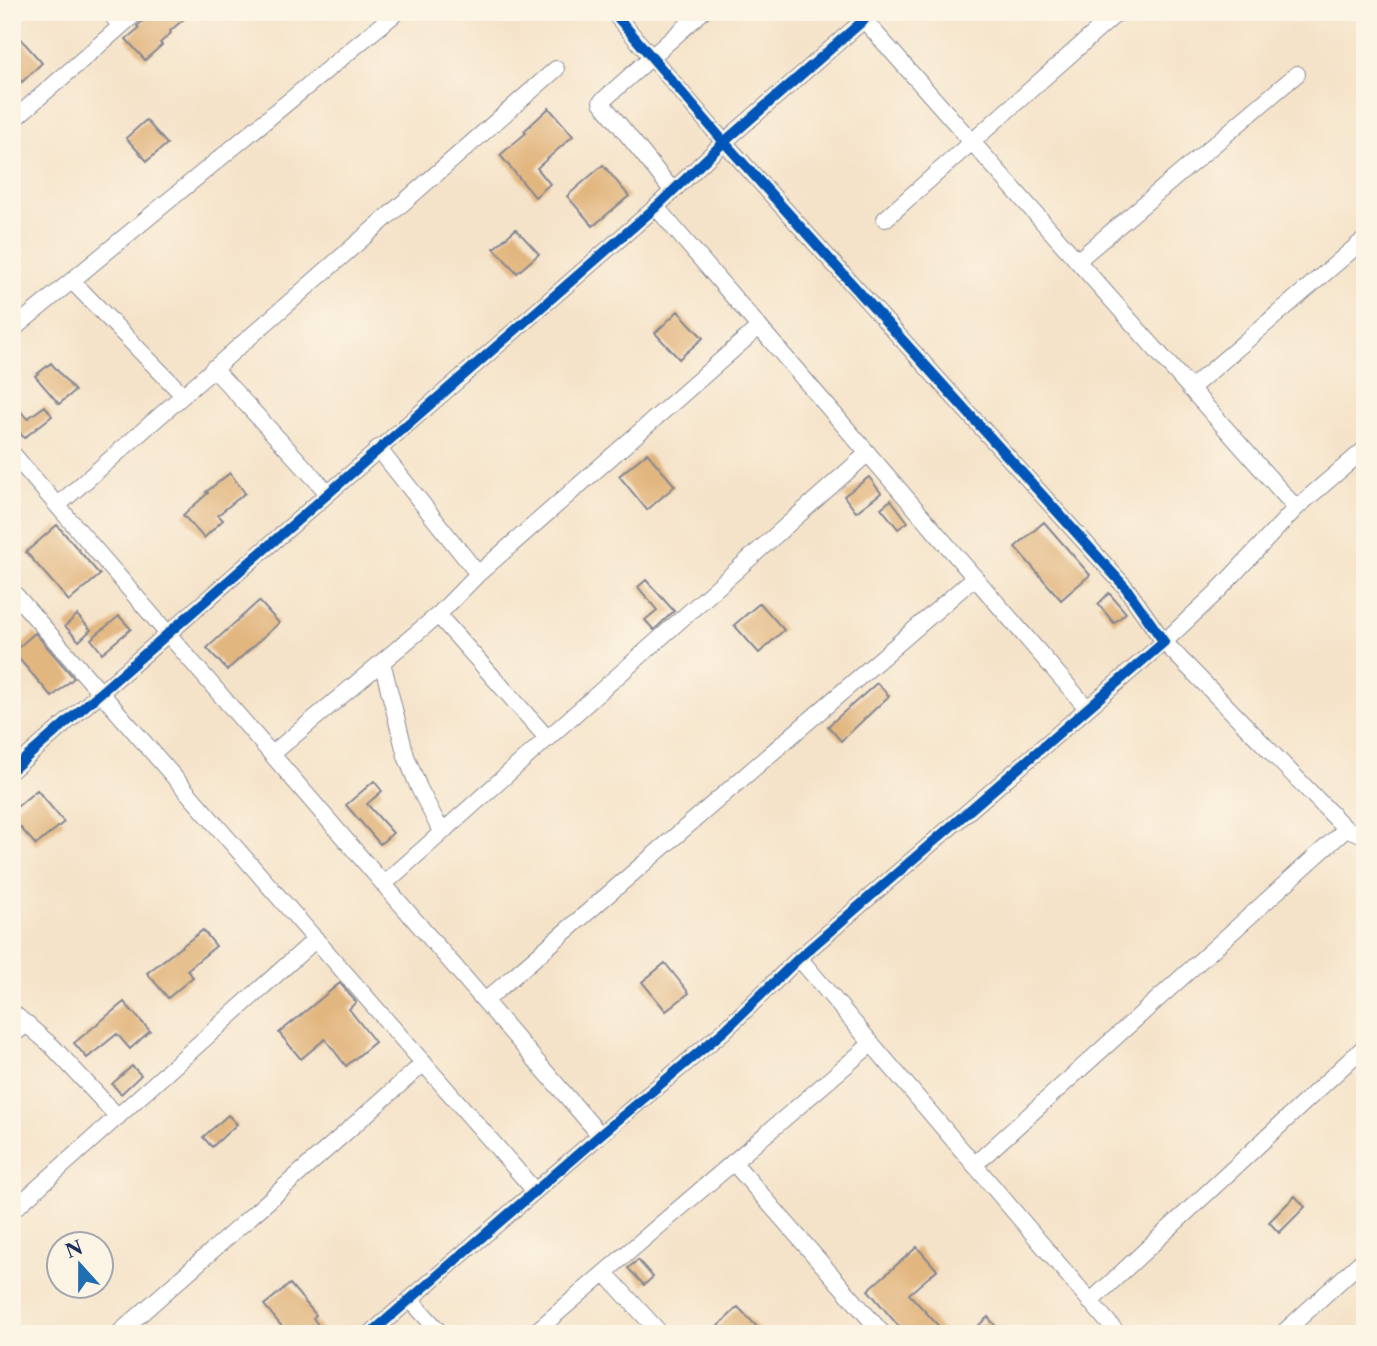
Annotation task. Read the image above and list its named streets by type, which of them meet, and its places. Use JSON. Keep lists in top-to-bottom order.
{
  "north": "top"
}
